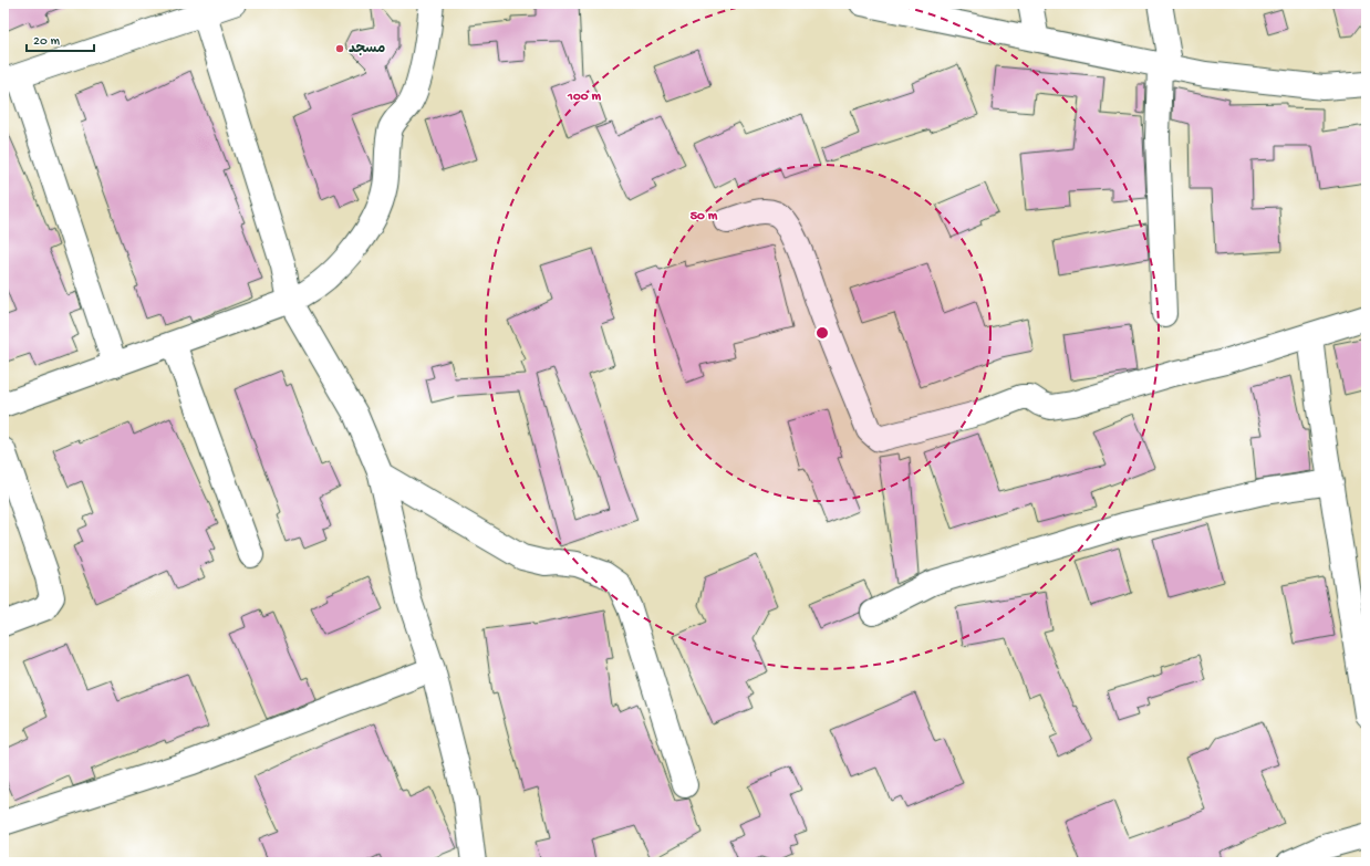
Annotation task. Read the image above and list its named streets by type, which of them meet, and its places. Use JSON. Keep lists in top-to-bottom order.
{
  "places": ["مسجد"],
  "scale_bar": "20 m",
  "rings": ["100 m", "50 m"]
}
